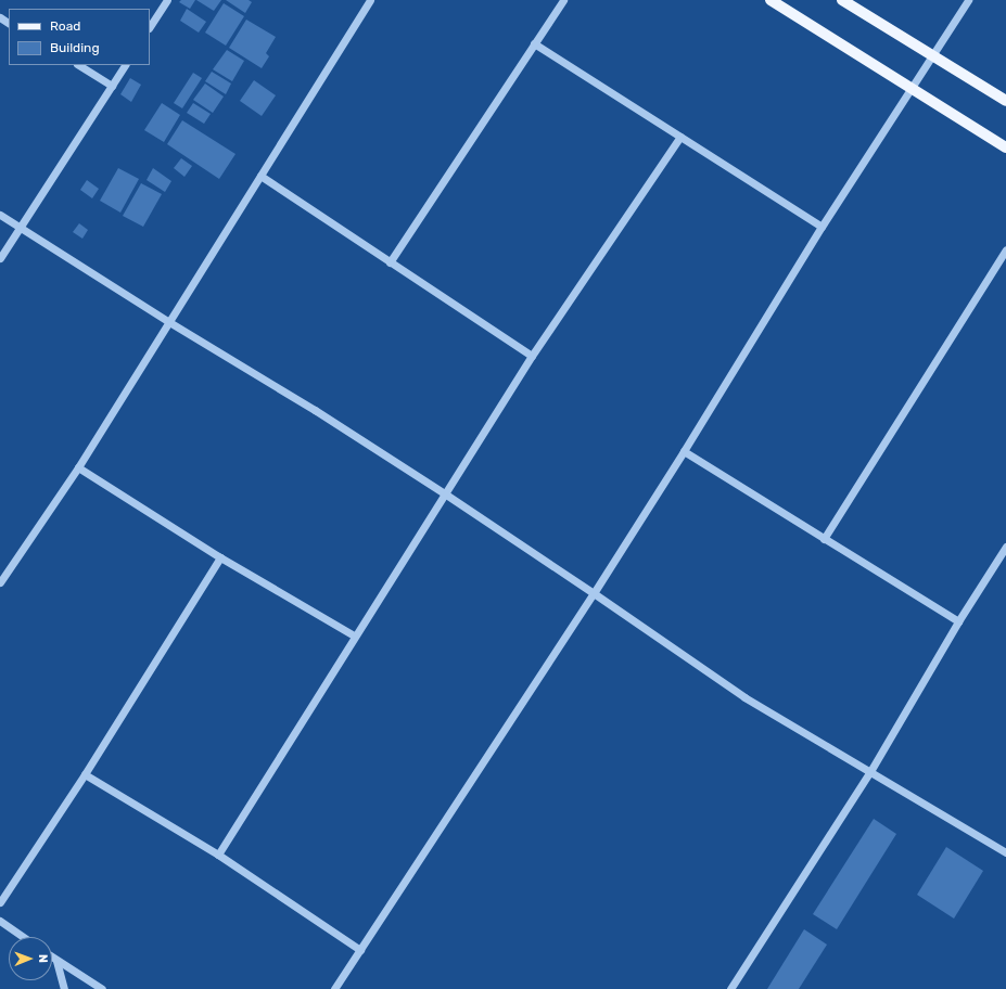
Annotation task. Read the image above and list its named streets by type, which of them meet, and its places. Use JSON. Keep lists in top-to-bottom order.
{
  "legend": ["Road", "Building"],
  "north": "right"
}
